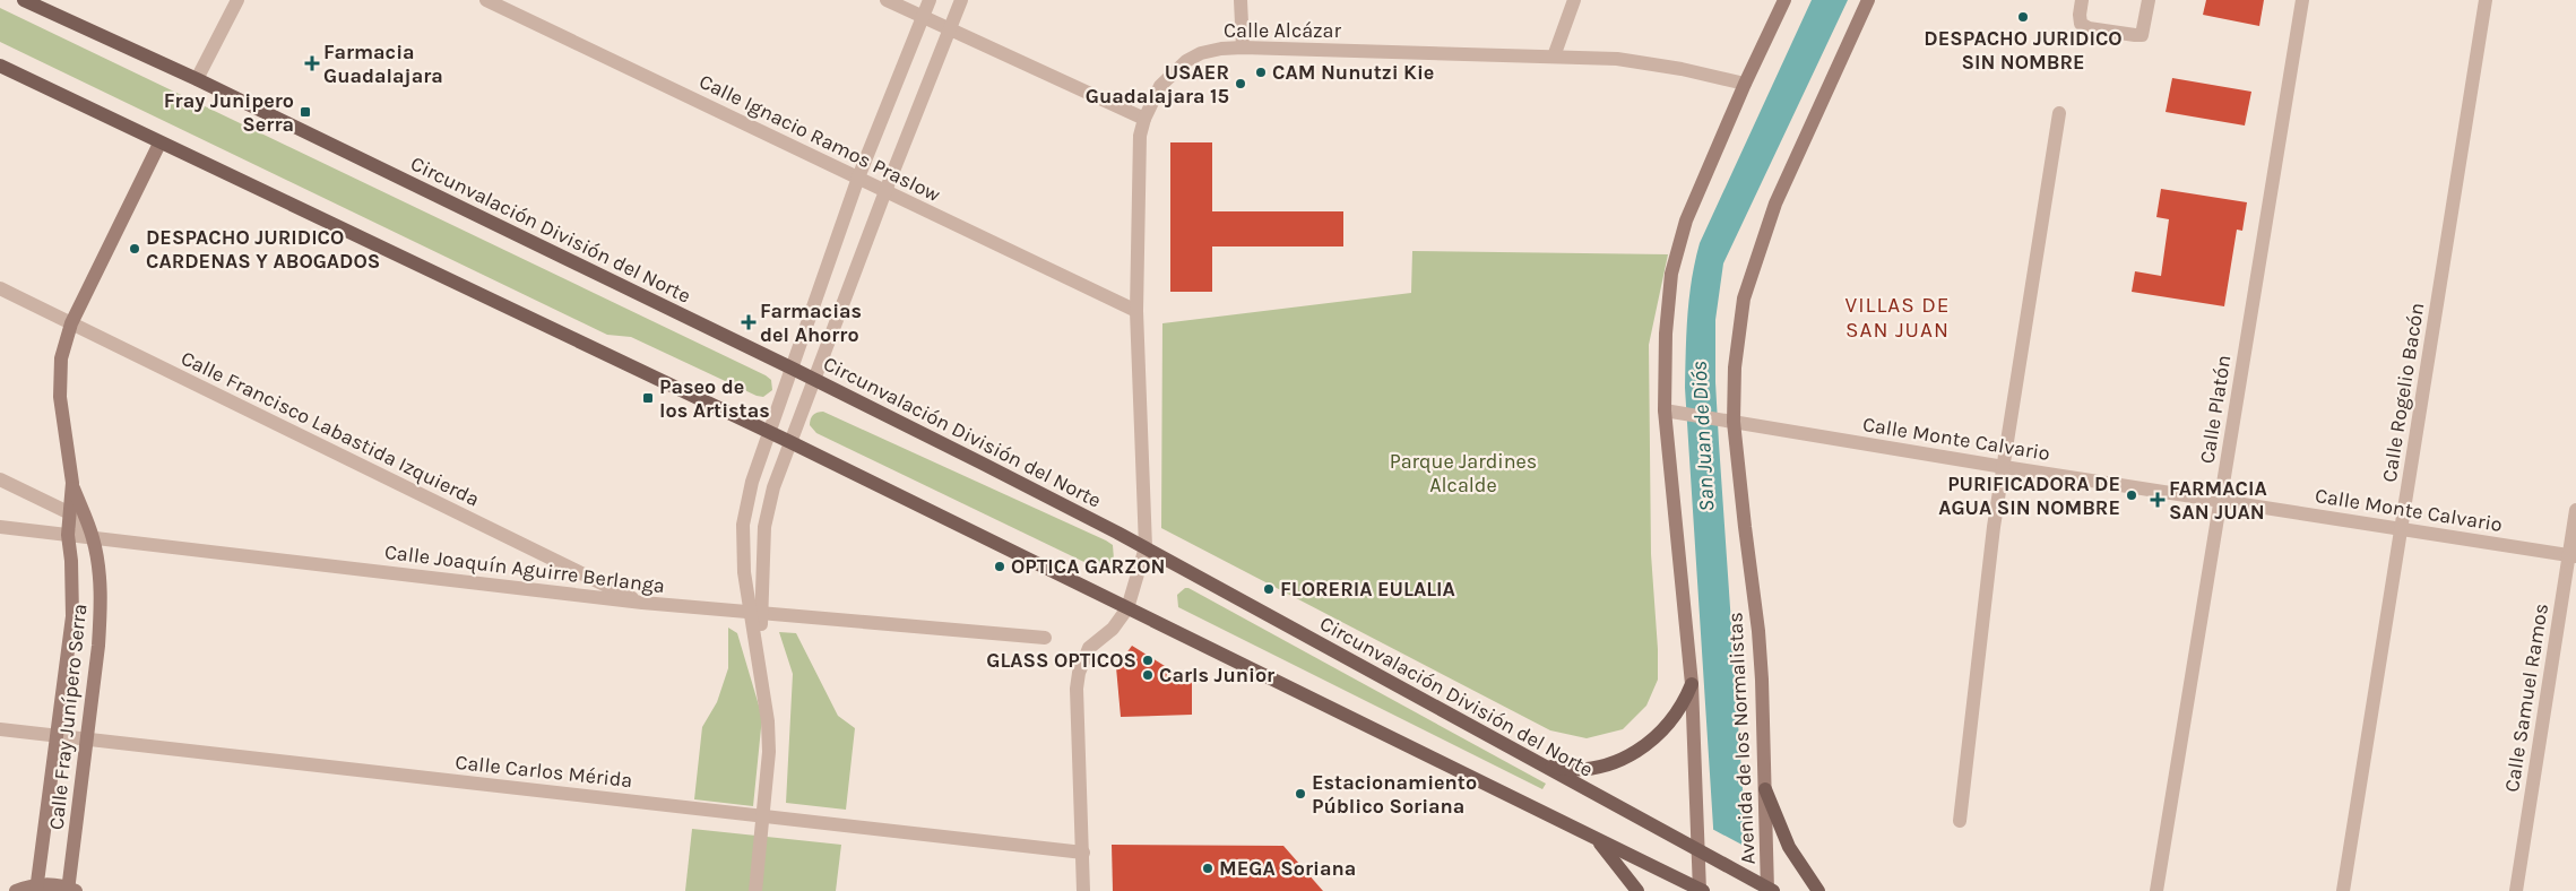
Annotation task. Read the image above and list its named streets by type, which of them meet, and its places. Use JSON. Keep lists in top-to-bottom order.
{
  "streets": {
    "main road": ["Circunvalación División del Norte"],
    "street": [
      "Calle Alcázar",
      "Calle Ignacio Ramos Praslow",
      "Calle Rogelio Bacón",
      "Calle Platón",
      "Calle Francisco Labastida Izquierda",
      "Calle Monte Calvario",
      "Calle Joaquín Aguirre Berlanga",
      "Calle Samuel Ramos",
      "Calle Fray Junípero Serra",
      "Avenida de los Normalistas",
      "Calle Carlos Mérida"
    ]
  },
  "crossings": [
    ["Calle Alcázar", "Calle Ignacio Ramos Praslow"],
    ["Calle Alcázar", "Circunvalación División del Norte"],
    ["Circunvalación División del Norte", "Avenida de los Normalistas"],
    ["Calle Rogelio Bacón", "Calle Monte Calvario"],
    ["Calle Platón", "Calle Monte Calvario"],
    ["Calle Francisco Labastida Izquierda", "Calle Joaquín Aguirre Berlanga"],
    ["Calle Francisco Labastida Izquierda", "Calle Fray Junípero Serra"],
    ["Calle Monte Calvario", "Calle Samuel Ramos"],
    ["Calle Monte Calvario", "Avenida de los Normalistas"],
    ["Calle Joaquín Aguirre Berlanga", "Calle Fray Junípero Serra"],
    ["Calle Fray Junípero Serra", "Calle Carlos Mérida"]
  ],
  "districts": ["VILLAS DE SAN JUAN"],
  "water": ["San Juan de Diós"],
  "parks": ["Parque Jardines Alcalde"],
  "places": {
    "other": [
      "DESPACHO JURIDICO SIN NOMBRE",
      "CAM Nunutzi Kie",
      "USAER Guadalajara 15",
      "DESPACHO JURIDICO CARDENAS Y ABOGADOS",
      "PURIFICADORA DE AGUA SIN NOMBRE",
      "OPTICA GARZON",
      "FLORERIA EULALIA",
      "GLASS OPTICOS",
      "Carls Junior",
      "Estacionamiento Público Soriana",
      "MEGA Soriana"
    ],
    "health": ["Farmacia Guadalajara", "Farmacias del Ahorro", "FARMACIA SAN JUAN"],
    "transit": ["Fray Junipero Serra", "Paseo de los Artistas"]
  }
}
